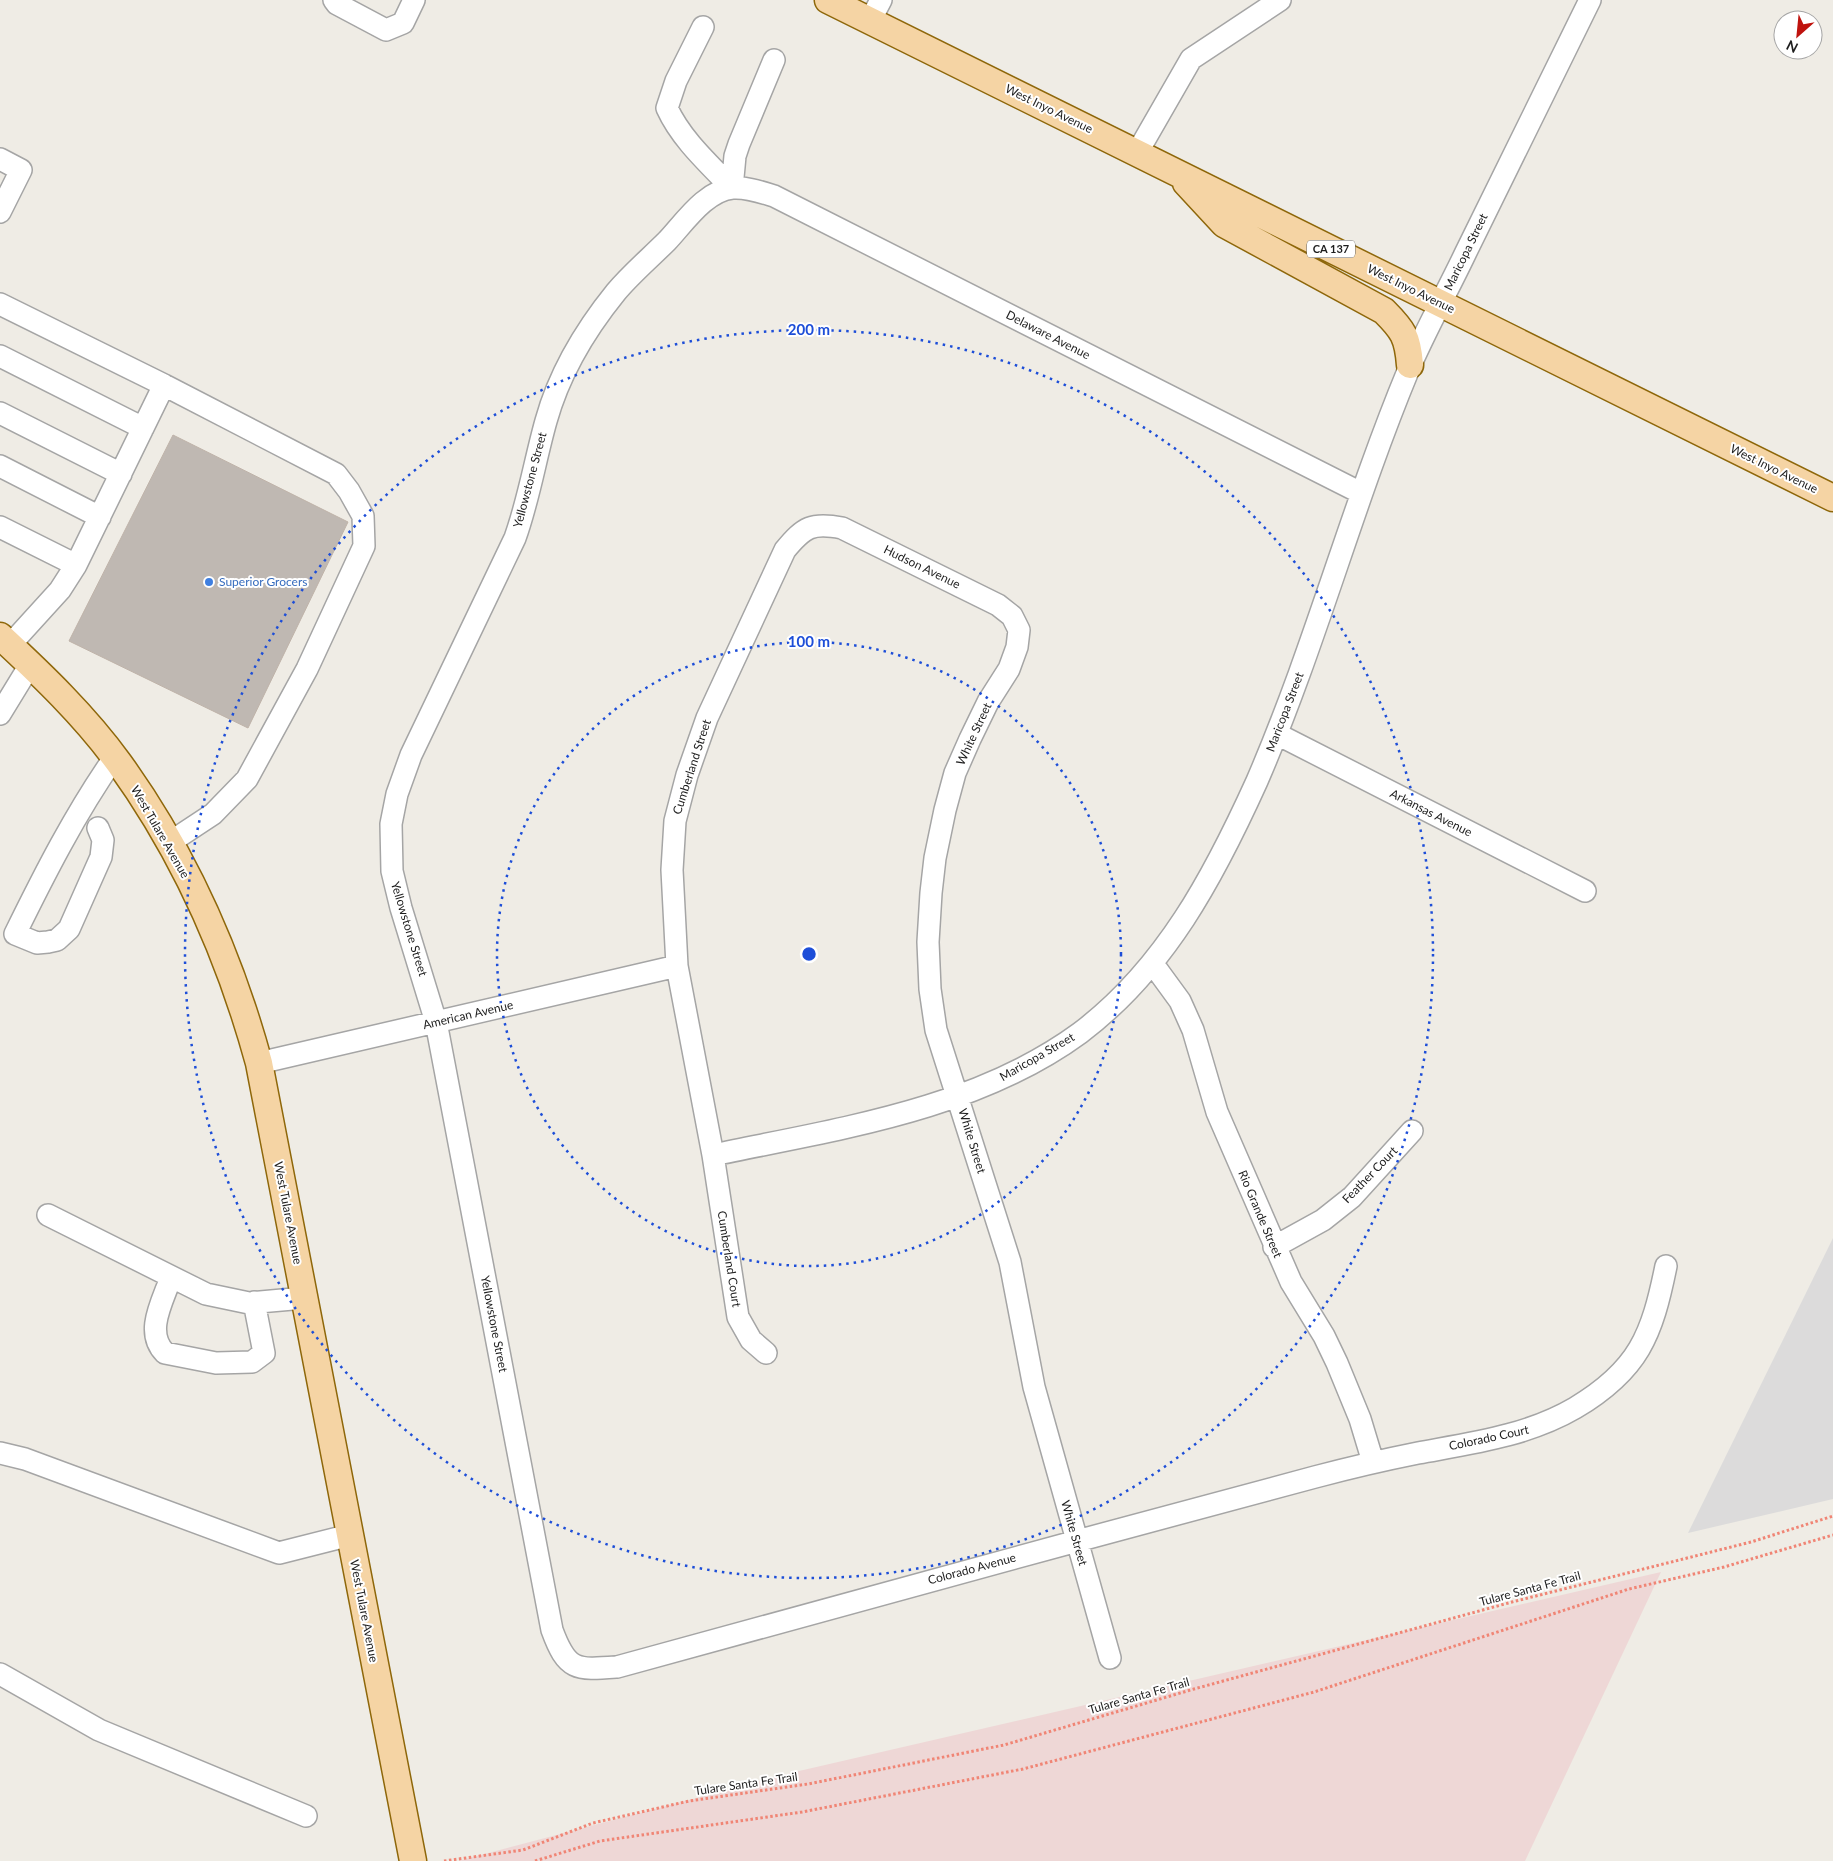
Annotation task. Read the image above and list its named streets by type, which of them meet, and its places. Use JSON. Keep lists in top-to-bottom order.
{
  "streets": {
    "main road": ["West Inyo Avenue", "CA 137", "West Tulare Avenue"],
    "street": [
      "Maricopa Street",
      "Delaware Avenue",
      "Yellowstone Street",
      "Hudson Avenue",
      "White Street",
      "Cumberland Street",
      "Arkansas Avenue",
      "American Avenue",
      "Feather Court",
      "Rio Grande Street",
      "Cumberland Court",
      "Colorado Court",
      "Colorado Avenue"
    ],
    "path": ["Tulare Santa Fe Trail"]
  },
  "crossings": [
    ["West Inyo Avenue", "Maricopa Street"],
    ["Maricopa Street", "Delaware Avenue"],
    ["Maricopa Street", "White Street"],
    ["Maricopa Street", "Cumberland Street"],
    ["Maricopa Street", "Arkansas Avenue"],
    ["Maricopa Street", "Rio Grande Street"],
    ["Maricopa Street", "Cumberland Court"],
    ["Delaware Avenue", "Yellowstone Street"],
    ["Yellowstone Street", "American Avenue"],
    ["Yellowstone Street", "Colorado Avenue"],
    ["Hudson Avenue", "White Street"],
    ["Hudson Avenue", "Cumberland Street"],
    ["White Street", "Colorado Avenue"],
    ["Cumberland Street", "American Avenue"],
    ["Cumberland Street", "Cumberland Court"],
    ["West Tulare Avenue", "American Avenue"],
    ["Feather Court", "Rio Grande Street"],
    ["Rio Grande Street", "Colorado Court"],
    ["Rio Grande Street", "Colorado Avenue"],
    ["Colorado Court", "Colorado Avenue"]
  ],
  "places": ["Superior Grocers"],
  "north": "bottom left",
  "rings": ["200 m", "100 m"]
}
